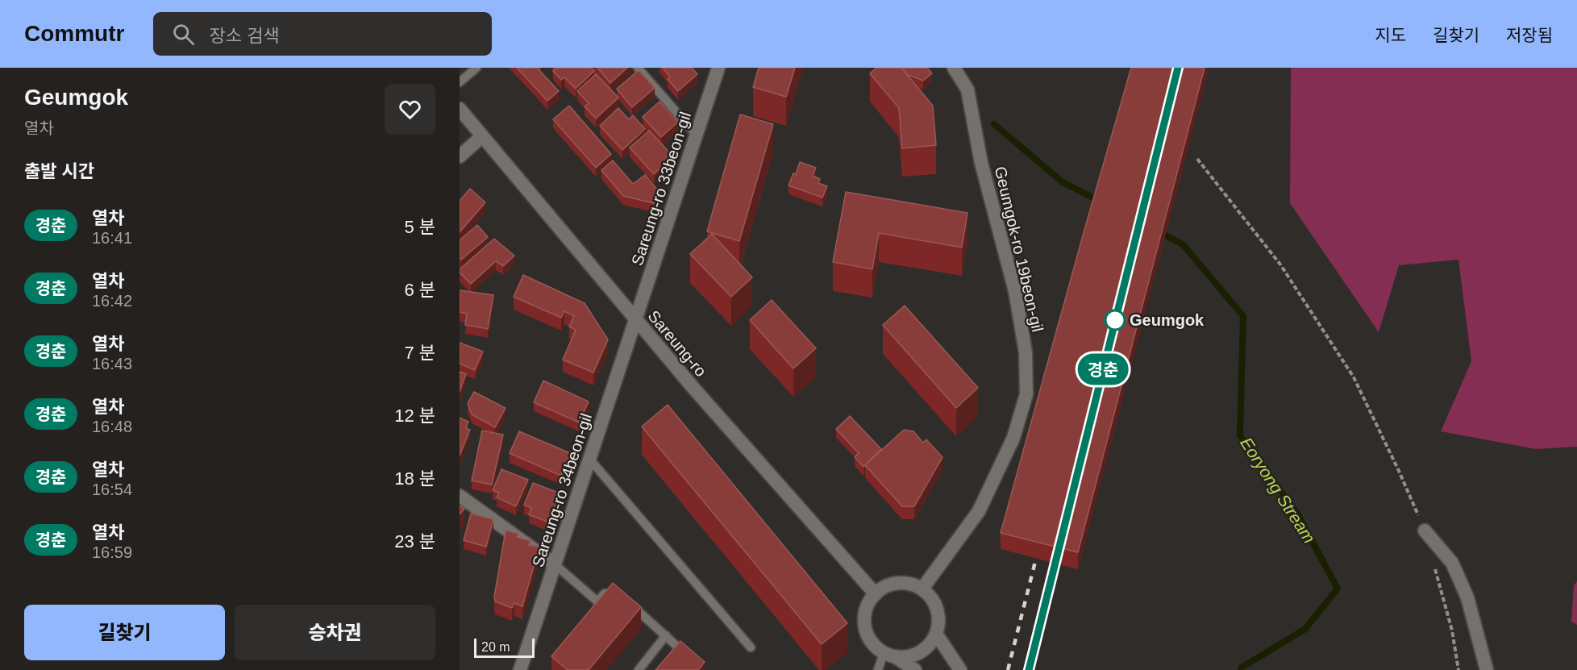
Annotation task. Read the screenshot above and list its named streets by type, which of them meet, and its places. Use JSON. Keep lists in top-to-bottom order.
{
  "streets": {
    "street": [
      "Sareung-ro 33beon-gil",
      "Geumgok-ro 19beon-gil",
      "Sareung-ro",
      "Sareung-ro 34beon-gil"
    ]
  },
  "crossings": [
    ["Sareung-ro 33beon-gil", "Sareung-ro"],
    ["Sareung-ro 33beon-gil", "Sareung-ro 34beon-gil"],
    ["Geumgok-ro 19beon-gil", "Sareung-ro"],
    ["Sareung-ro", "Sareung-ro 34beon-gil"]
  ],
  "water": ["Eoryong Stream"],
  "places": ["Geumgok"],
  "scale_bar": "20 m",
  "page": {
    "header": "Commutr",
    "search": "장소 검색",
    "nav": ["지도", "길찾기", "저장됨"],
    "heading": [
      ["Geumgok", "열차"],
      "출발 시간"
    ],
    "on_map": "경춘",
    "list": [
      {
        "mark": "경춘",
        "name": "열차",
        "note": "16:41",
        "value": "5 분"
      },
      {
        "mark": "경춘",
        "name": "열차",
        "note": "16:42",
        "value": "6 분"
      },
      {
        "mark": "경춘",
        "name": "열차",
        "note": "16:43",
        "value": "7 분"
      },
      {
        "mark": "경춘",
        "name": "열차",
        "note": "16:48",
        "value": "12 분"
      },
      {
        "mark": "경춘",
        "name": "열차",
        "note": "16:54",
        "value": "18 분"
      },
      {
        "mark": "경춘",
        "name": "열차",
        "note": "16:59",
        "value": "23 분"
      }
    ],
    "buttons": ["길찾기", "승차권"],
    "scale": "20 m"
  }
}
